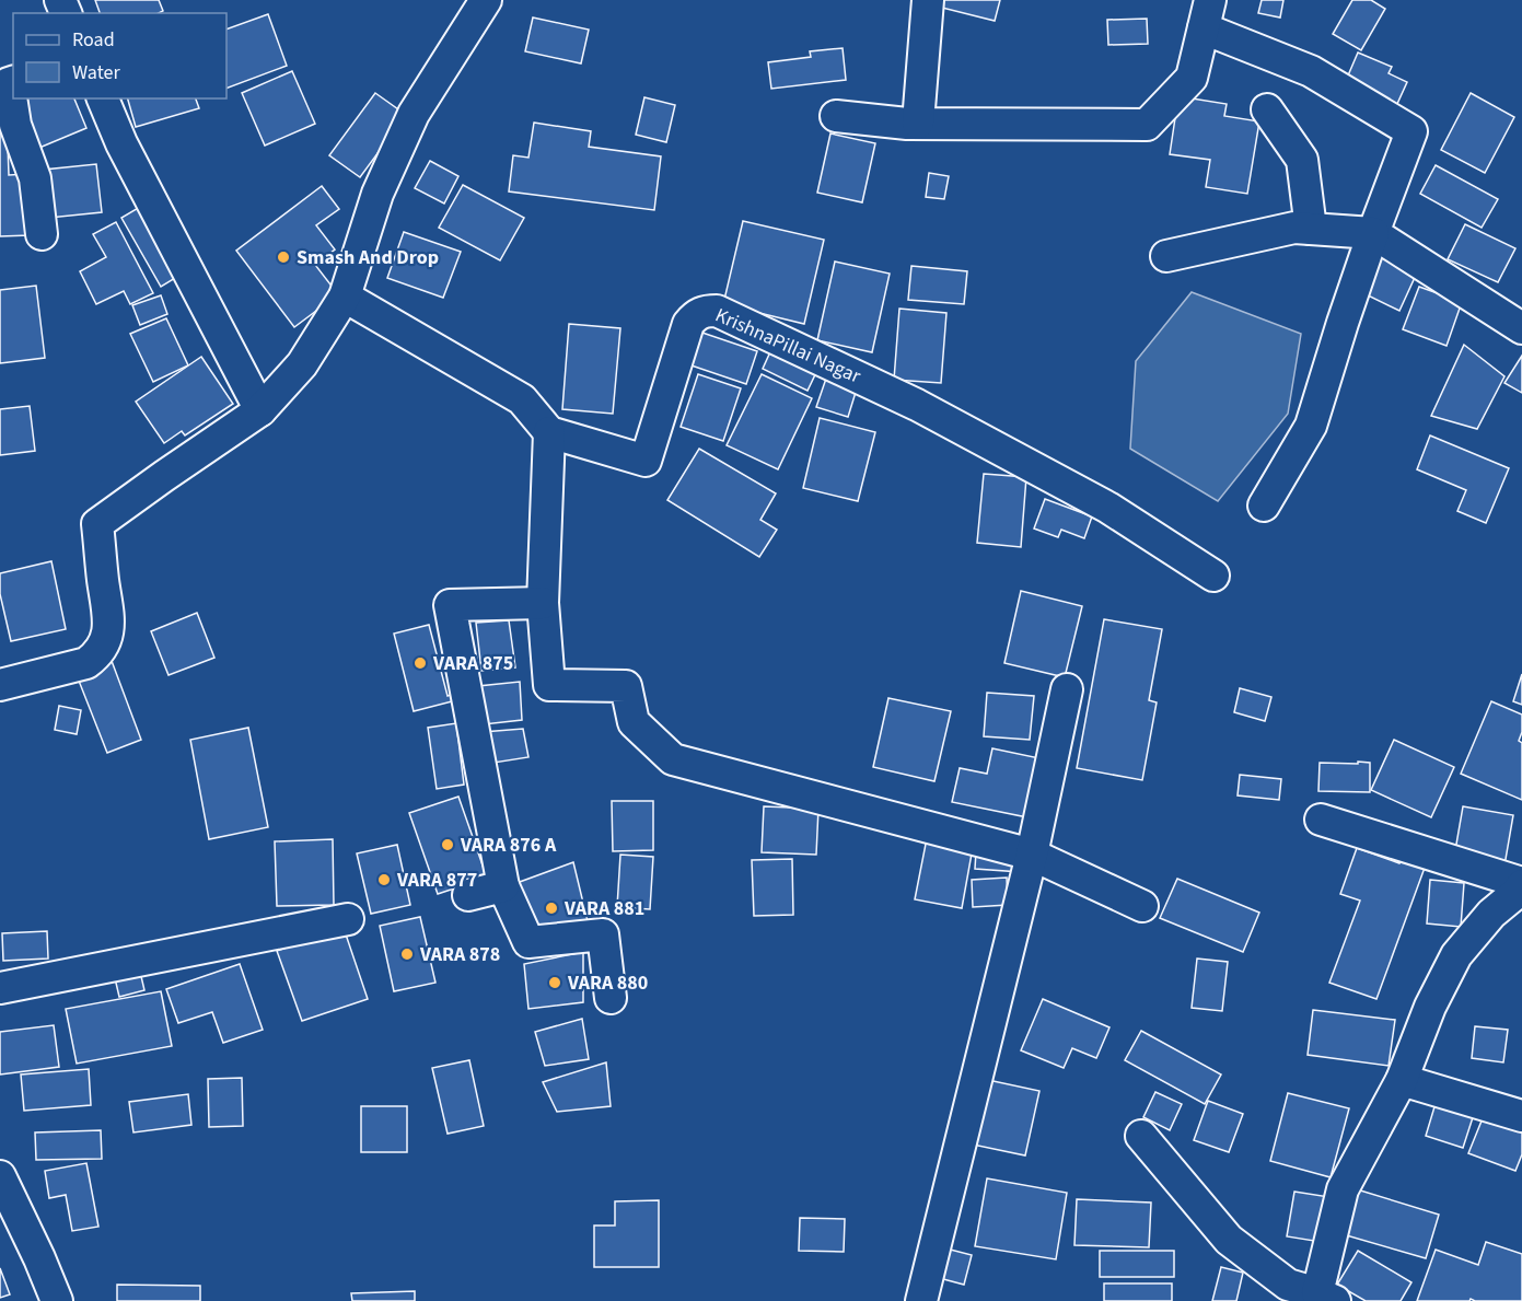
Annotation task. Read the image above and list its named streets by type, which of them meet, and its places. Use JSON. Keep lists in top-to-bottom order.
{
  "streets": {
    "street": ["KrishnaPillai Nagar"]
  },
  "places": [
    "Smash And Drop",
    "VARA 875",
    "VARA 876 A",
    "VARA 877",
    "VARA 881",
    "VARA 878",
    "VARA 880"
  ],
  "legend": ["Road", "Water"]
}
